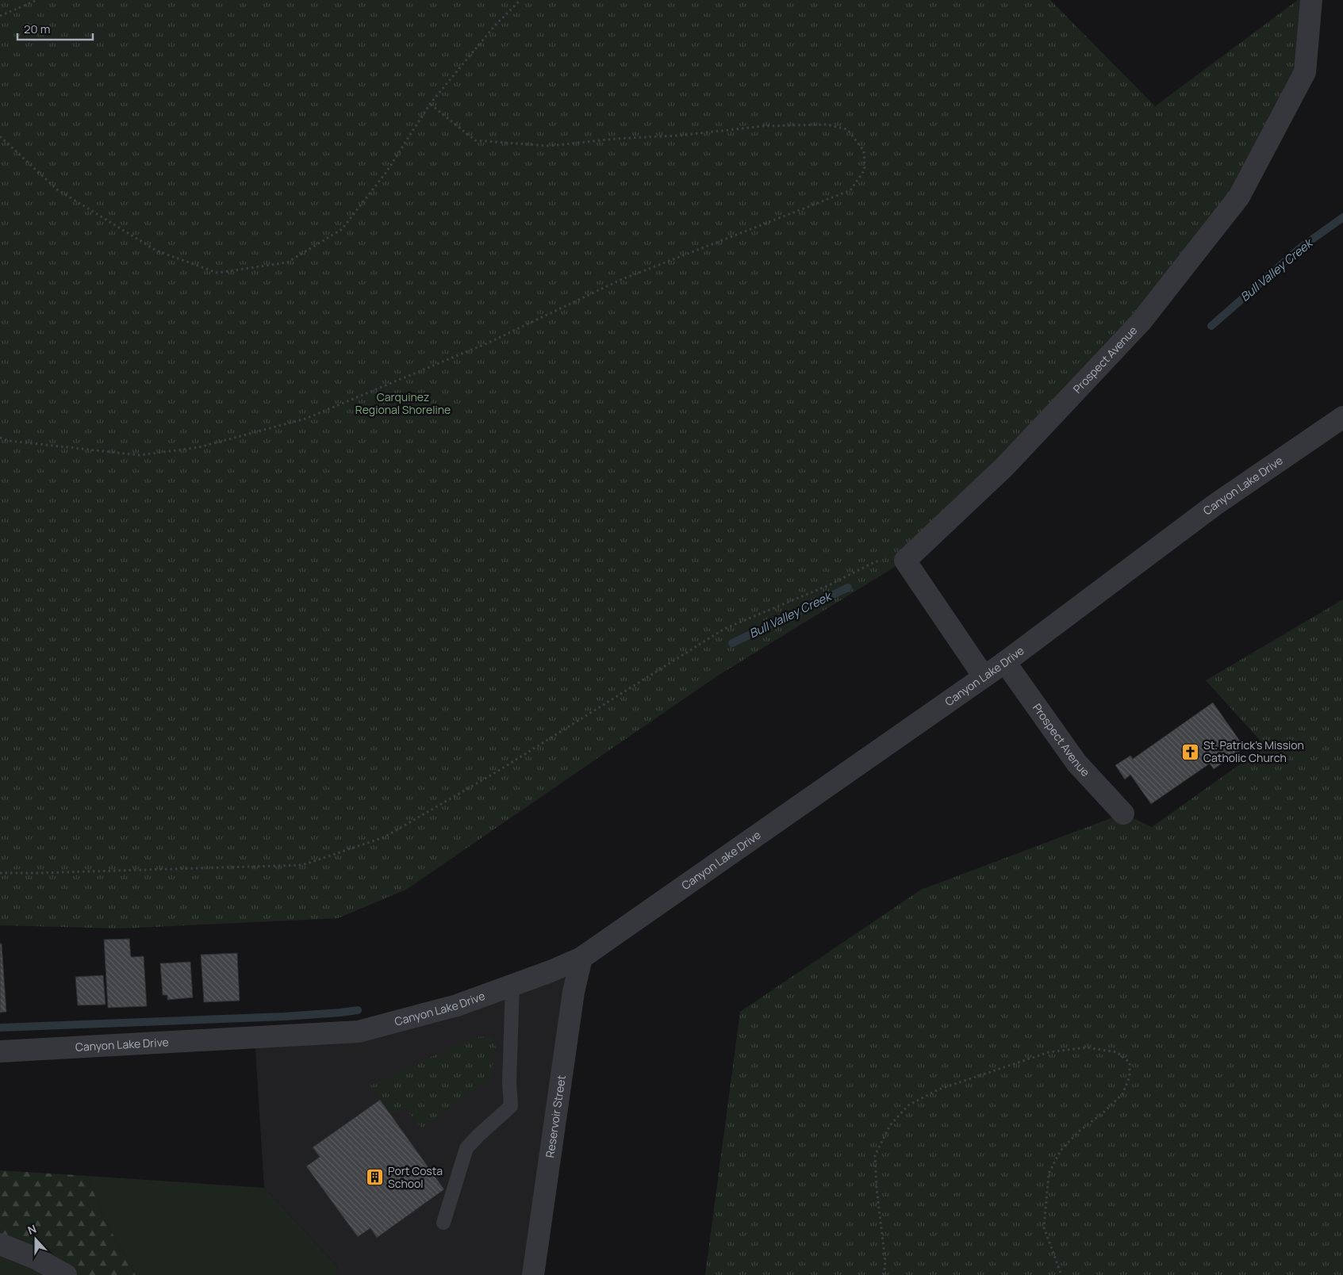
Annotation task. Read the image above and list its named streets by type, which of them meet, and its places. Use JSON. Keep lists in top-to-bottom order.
{
  "streets": {
    "street": ["Prospect Avenue", "Canyon Lake Drive", "Reservoir Street"]
  },
  "crossings": [
    ["Prospect Avenue", "Canyon Lake Drive"],
    ["Canyon Lake Drive", "Reservoir Street"]
  ],
  "water": ["Bull Valley Creek"],
  "parks": ["Carquinez Regional Shoreline"],
  "places": {
    "church": ["St. Patrick's Mission Catholic Church"],
    "building": ["Port Costa School"]
  },
  "scale_bar": "20 m",
  "north": "top"
}
